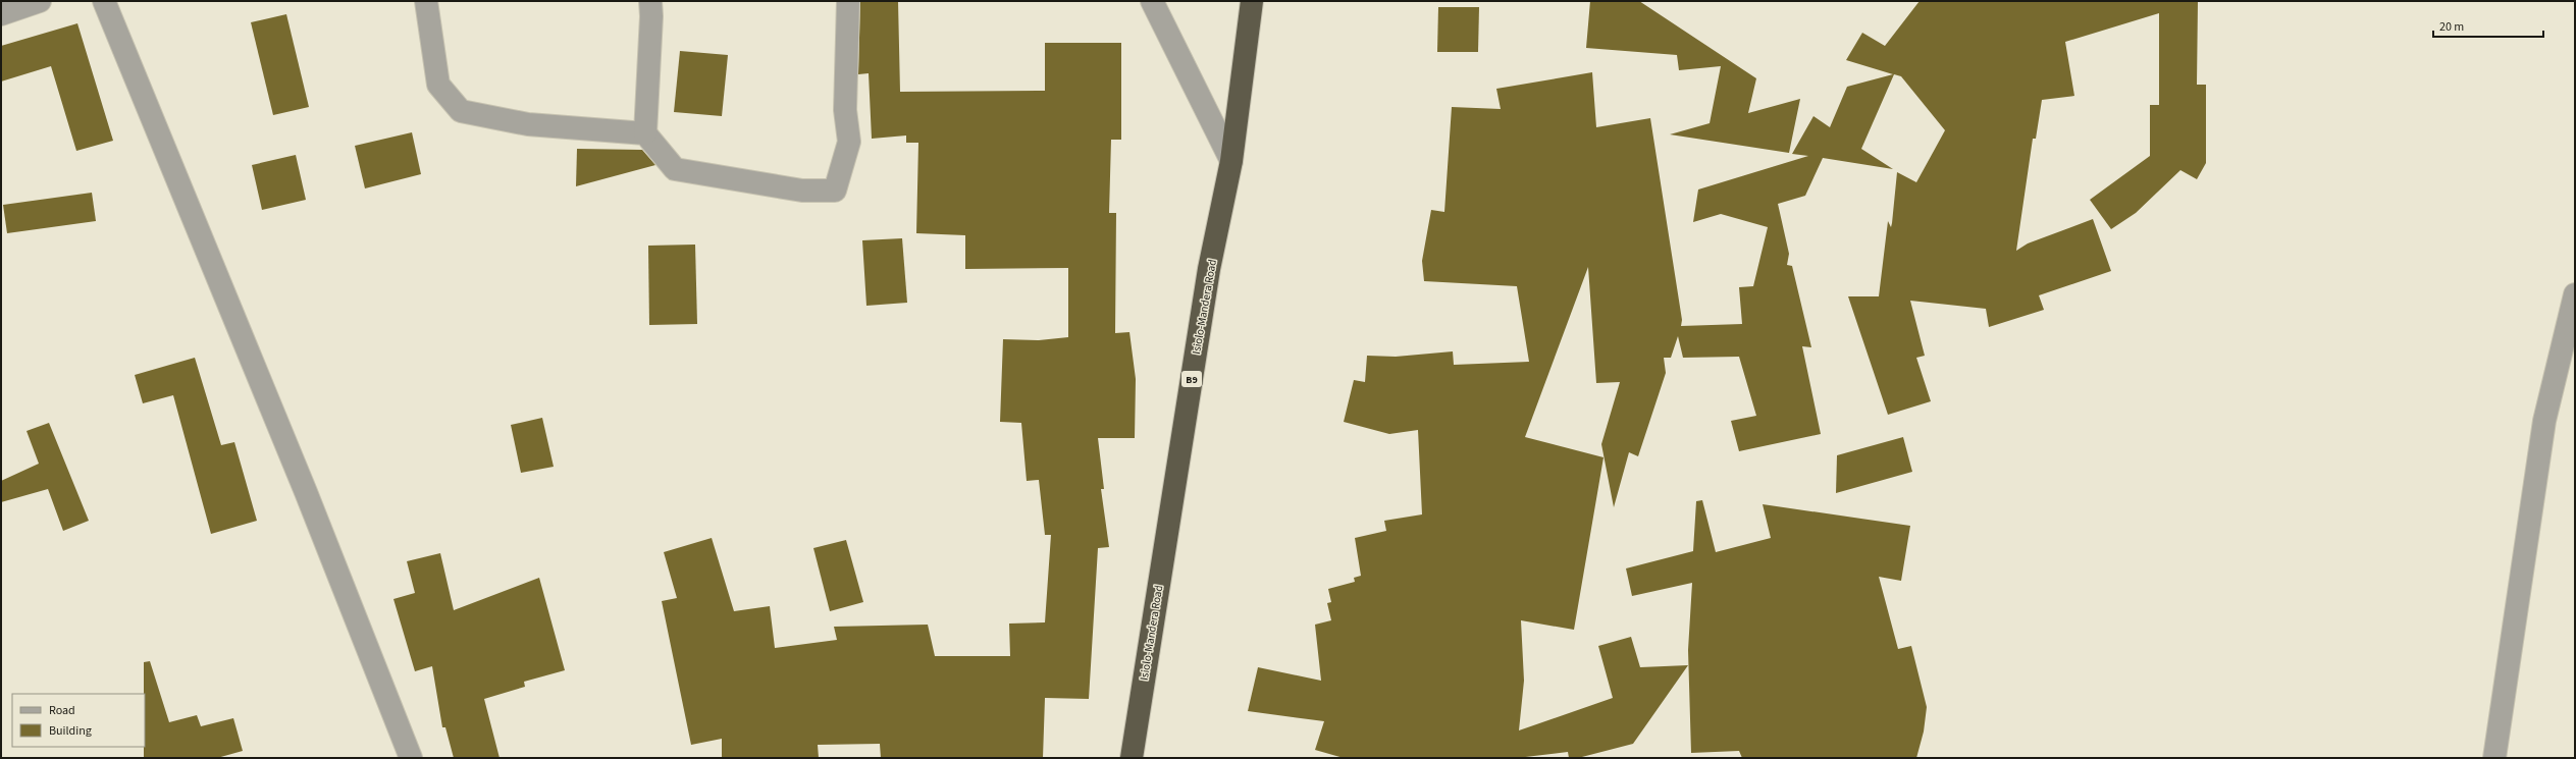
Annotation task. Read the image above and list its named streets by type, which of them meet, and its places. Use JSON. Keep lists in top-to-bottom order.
{
  "streets": {
    "highway": ["Isiolo-Mandera Road", "B9"]
  },
  "legend": ["Road", "Building"],
  "scale_bar": "20 m"
}
